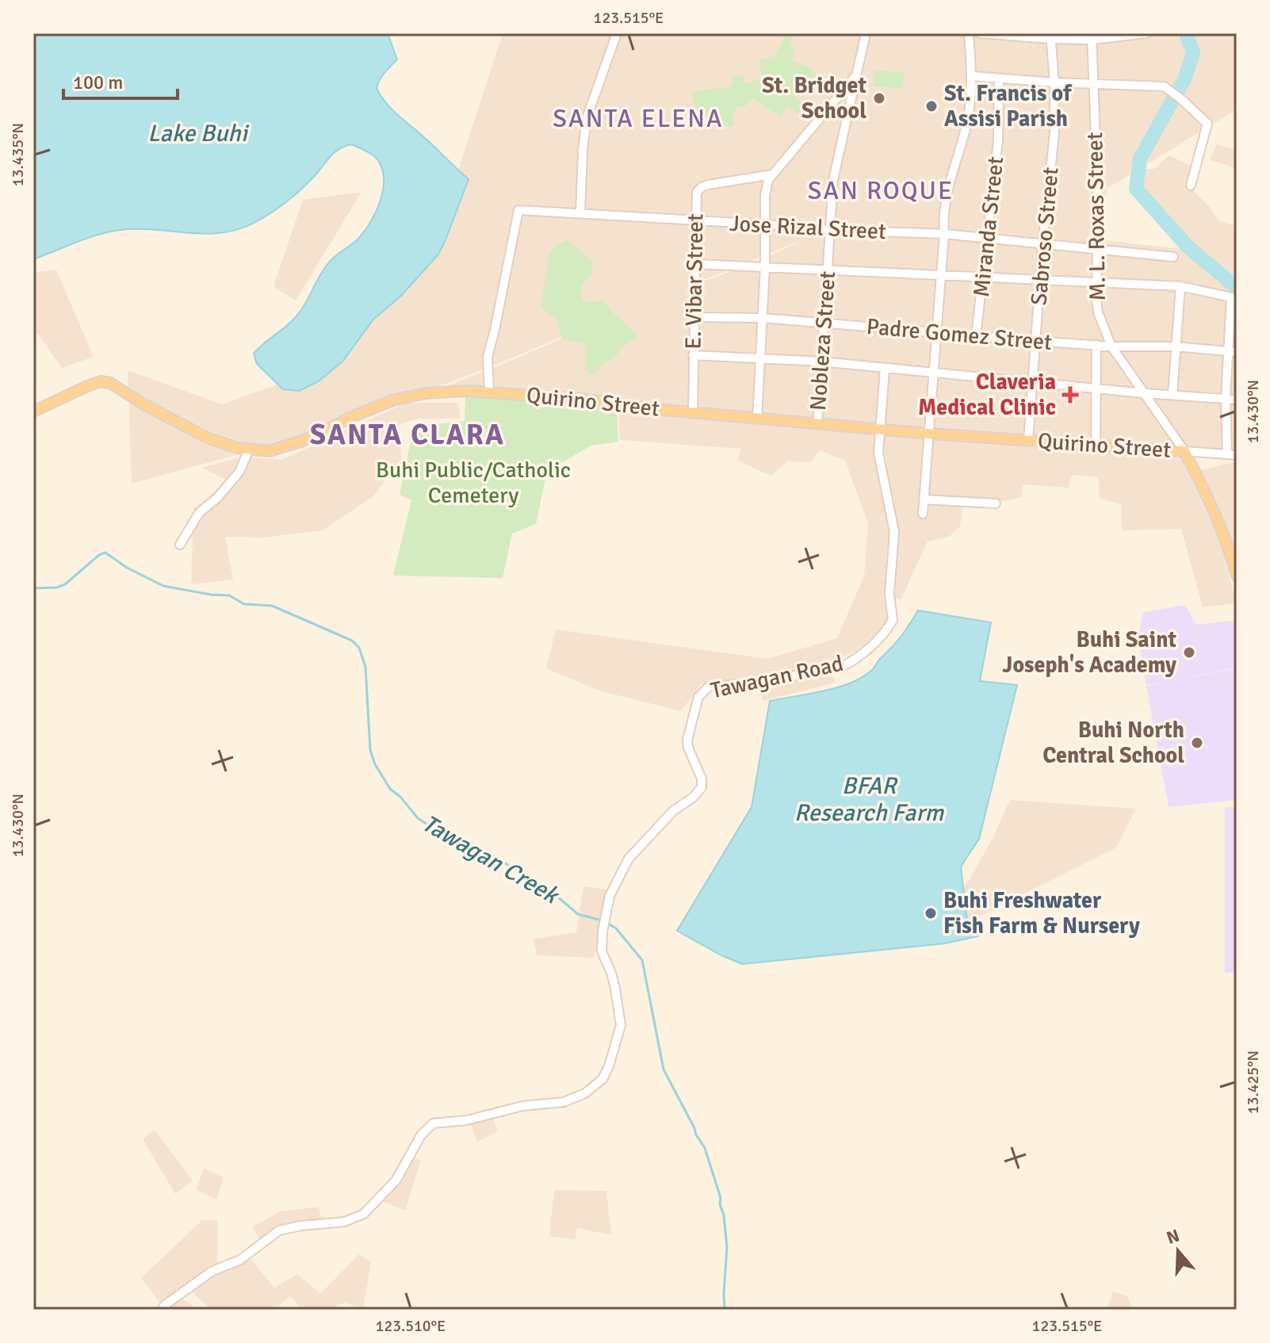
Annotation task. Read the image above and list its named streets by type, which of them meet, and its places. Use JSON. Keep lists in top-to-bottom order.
{
  "streets": {
    "main road": ["Quirino Street"],
    "street": [
      "M. L. Roxas Street",
      "Miranda Street",
      "Jose Rizal Street",
      "Sabroso Street",
      "E. Vibar Street",
      "Padre Gomez Street",
      "Nobleza Street",
      "Tawagan Road"
    ]
  },
  "crossings": [
    ["M. L. Roxas Street", "Jose Rizal Street"],
    ["M. L. Roxas Street", "Padre Gomez Street"],
    ["M. L. Roxas Street", "Quirino Street"],
    ["Miranda Street", "Jose Rizal Street"],
    ["Miranda Street", "Padre Gomez Street"],
    ["Jose Rizal Street", "Sabroso Street"],
    ["Jose Rizal Street", "E. Vibar Street"],
    ["Jose Rizal Street", "Nobleza Street"],
    ["Jose Rizal Street", "Quirino Street"],
    ["Sabroso Street", "Padre Gomez Street"],
    ["Sabroso Street", "Quirino Street"],
    ["E. Vibar Street", "Padre Gomez Street"],
    ["E. Vibar Street", "Quirino Street"],
    ["Padre Gomez Street", "Nobleza Street"],
    ["Nobleza Street", "Quirino Street"],
    ["Quirino Street", "Tawagan Road"]
  ],
  "districts": ["SANTA ELENA", "SAN ROQUE", "SANTA CLARA"],
  "water": ["Lake Buhi", "BFAR Research Farm", "Tawagan Creek"],
  "parks": ["Buhi Public/Catholic Cemetery"],
  "places": {
    "other": [
      "St. Bridget School",
      "St. Francis of Assisi Parish",
      "Buhi Saint Joseph's Academy",
      "Buhi North Central School",
      "Buhi Freshwater Fish Farm & Nursery"
    ],
    "health": ["Claveria Medical Clinic"]
  },
  "scale_bar": "100 m",
  "north": "top",
  "coordinates": [
    "123.515°E",
    "13.435°N",
    "13.430°N",
    "13.425°N",
    "123.510°E"
  ]
}
